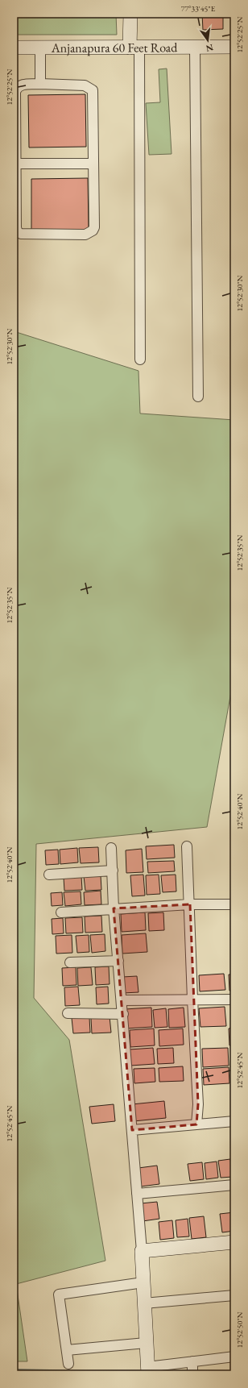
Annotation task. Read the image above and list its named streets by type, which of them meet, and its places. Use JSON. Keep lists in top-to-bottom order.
{
  "streets": {
    "street": ["Anjanapura 60 Feet Road"]
  },
  "north": "bottom",
  "coordinates": [
    "77°33'45\"E",
    "12°52'25\"N",
    "12°52'30\"N",
    "12°52'35\"N",
    "12°52'40\"N",
    "12°52'45\"N",
    "12°52'50\"N"
  ]
}
